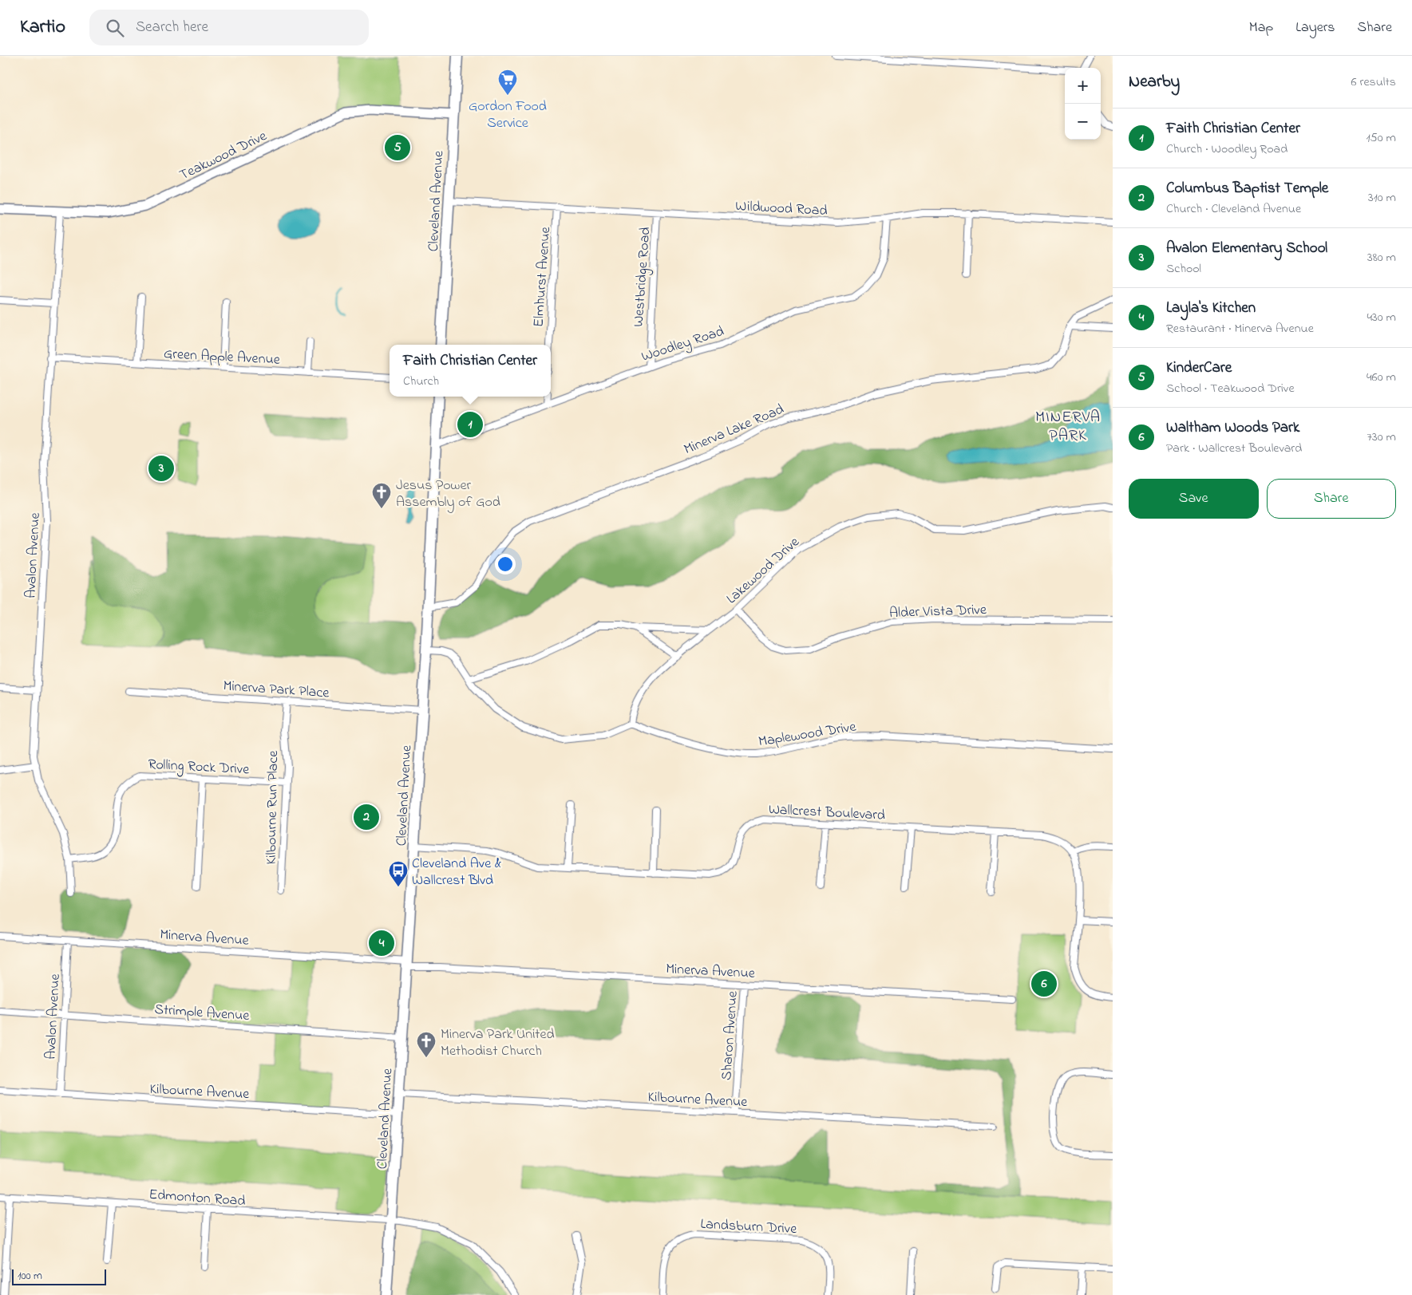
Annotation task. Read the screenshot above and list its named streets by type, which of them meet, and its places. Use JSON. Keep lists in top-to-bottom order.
{
  "streets": {
    "main road": ["Cleveland Avenue"],
    "street": [
      "Teakwood Drive",
      "Wildwood Road",
      "Elmhurst Avenue",
      "Westbridge Road",
      "Woodley Road",
      "Green Apple Avenue",
      "Minerva Lake Road",
      "Avalon Avenue",
      "Lakewood Drive",
      "Alder Vista Drive",
      "Minerva Park Place",
      "Maplewood Drive",
      "Rolling Rock Drive",
      "Kilbourne Run Place",
      "Wallcrest Boulevard",
      "Minerva Avenue",
      "Strimple Avenue",
      "Sharon Avenue",
      "Kilbourne Avenue",
      "Edmonton Road",
      "Landsburn Drive"
    ]
  },
  "crossings": [
    ["Teakwood Drive", "Cleveland Avenue"],
    ["Teakwood Drive", "Avalon Avenue"],
    ["Cleveland Avenue", "Wildwood Road"],
    ["Cleveland Avenue", "Woodley Road"],
    ["Cleveland Avenue", "Minerva Lake Road"],
    ["Cleveland Avenue", "Minerva Park Place"],
    ["Cleveland Avenue", "Wallcrest Boulevard"],
    ["Cleveland Avenue", "Minerva Avenue"],
    ["Cleveland Avenue", "Strimple Avenue"],
    ["Cleveland Avenue", "Kilbourne Avenue"],
    ["Cleveland Avenue", "Edmonton Road"],
    ["Wildwood Road", "Elmhurst Avenue"],
    ["Wildwood Road", "Westbridge Road"],
    ["Wildwood Road", "Woodley Road"],
    ["Westbridge Road", "Woodley Road"],
    ["Green Apple Avenue", "Avalon Avenue"],
    ["Avalon Avenue", "Rolling Rock Drive"],
    ["Avalon Avenue", "Minerva Avenue"],
    ["Avalon Avenue", "Strimple Avenue"],
    ["Avalon Avenue", "Kilbourne Avenue"],
    ["Lakewood Drive", "Alder Vista Drive"],
    ["Lakewood Drive", "Maplewood Drive"],
    ["Minerva Park Place", "Kilbourne Run Place"],
    ["Rolling Rock Drive", "Kilbourne Run Place"],
    ["Minerva Avenue", "Sharon Avenue"],
    ["Sharon Avenue", "Kilbourne Avenue"]
  ],
  "districts": ["MINERVA PARK"],
  "places": {
    "supermarket": ["Gordon Food Service"],
    "church": ["Jesus Power Assembly of God", "Minerva Park United Methodist Church"],
    "bus stop": ["Cleveland Ave & Wallcrest Blvd"]
  },
  "scale_bar": "100 m",
  "page": {
    "header": "Kartio",
    "search": "Search here",
    "nav": ["Map", "Layers", "Share"],
    "heading": ["Nearby", "6 results"],
    "map_buttons": ["+", "−"],
    "list": [
      {
        "mark": "1",
        "name": "Faith Christian Center",
        "note": "Church · Woodley Road",
        "value": "150 m"
      },
      {
        "mark": "2",
        "name": "Columbus Baptist Temple",
        "note": "Church · Cleveland Avenue",
        "value": "310 m"
      },
      {
        "mark": "3",
        "name": "Avalon Elementary School",
        "note": "School",
        "value": "380 m"
      },
      {
        "mark": "4",
        "name": "Layla's Kitchen",
        "note": "Restaurant · Minerva Avenue",
        "value": "430 m"
      },
      {
        "mark": "5",
        "name": "KinderCare",
        "note": "School · Teakwood Drive",
        "value": "460 m"
      },
      {
        "mark": "6",
        "name": "Waltham Woods Park",
        "note": "Park · Wallcrest Boulevard",
        "value": "730 m"
      }
    ],
    "pins": [
      "5",
      "1",
      "3",
      "2",
      "4",
      "6"
    ],
    "popup": ["Faith Christian Center", "Church"],
    "buttons": ["Save", "Share"],
    "scale": "100 m"
  }
}
